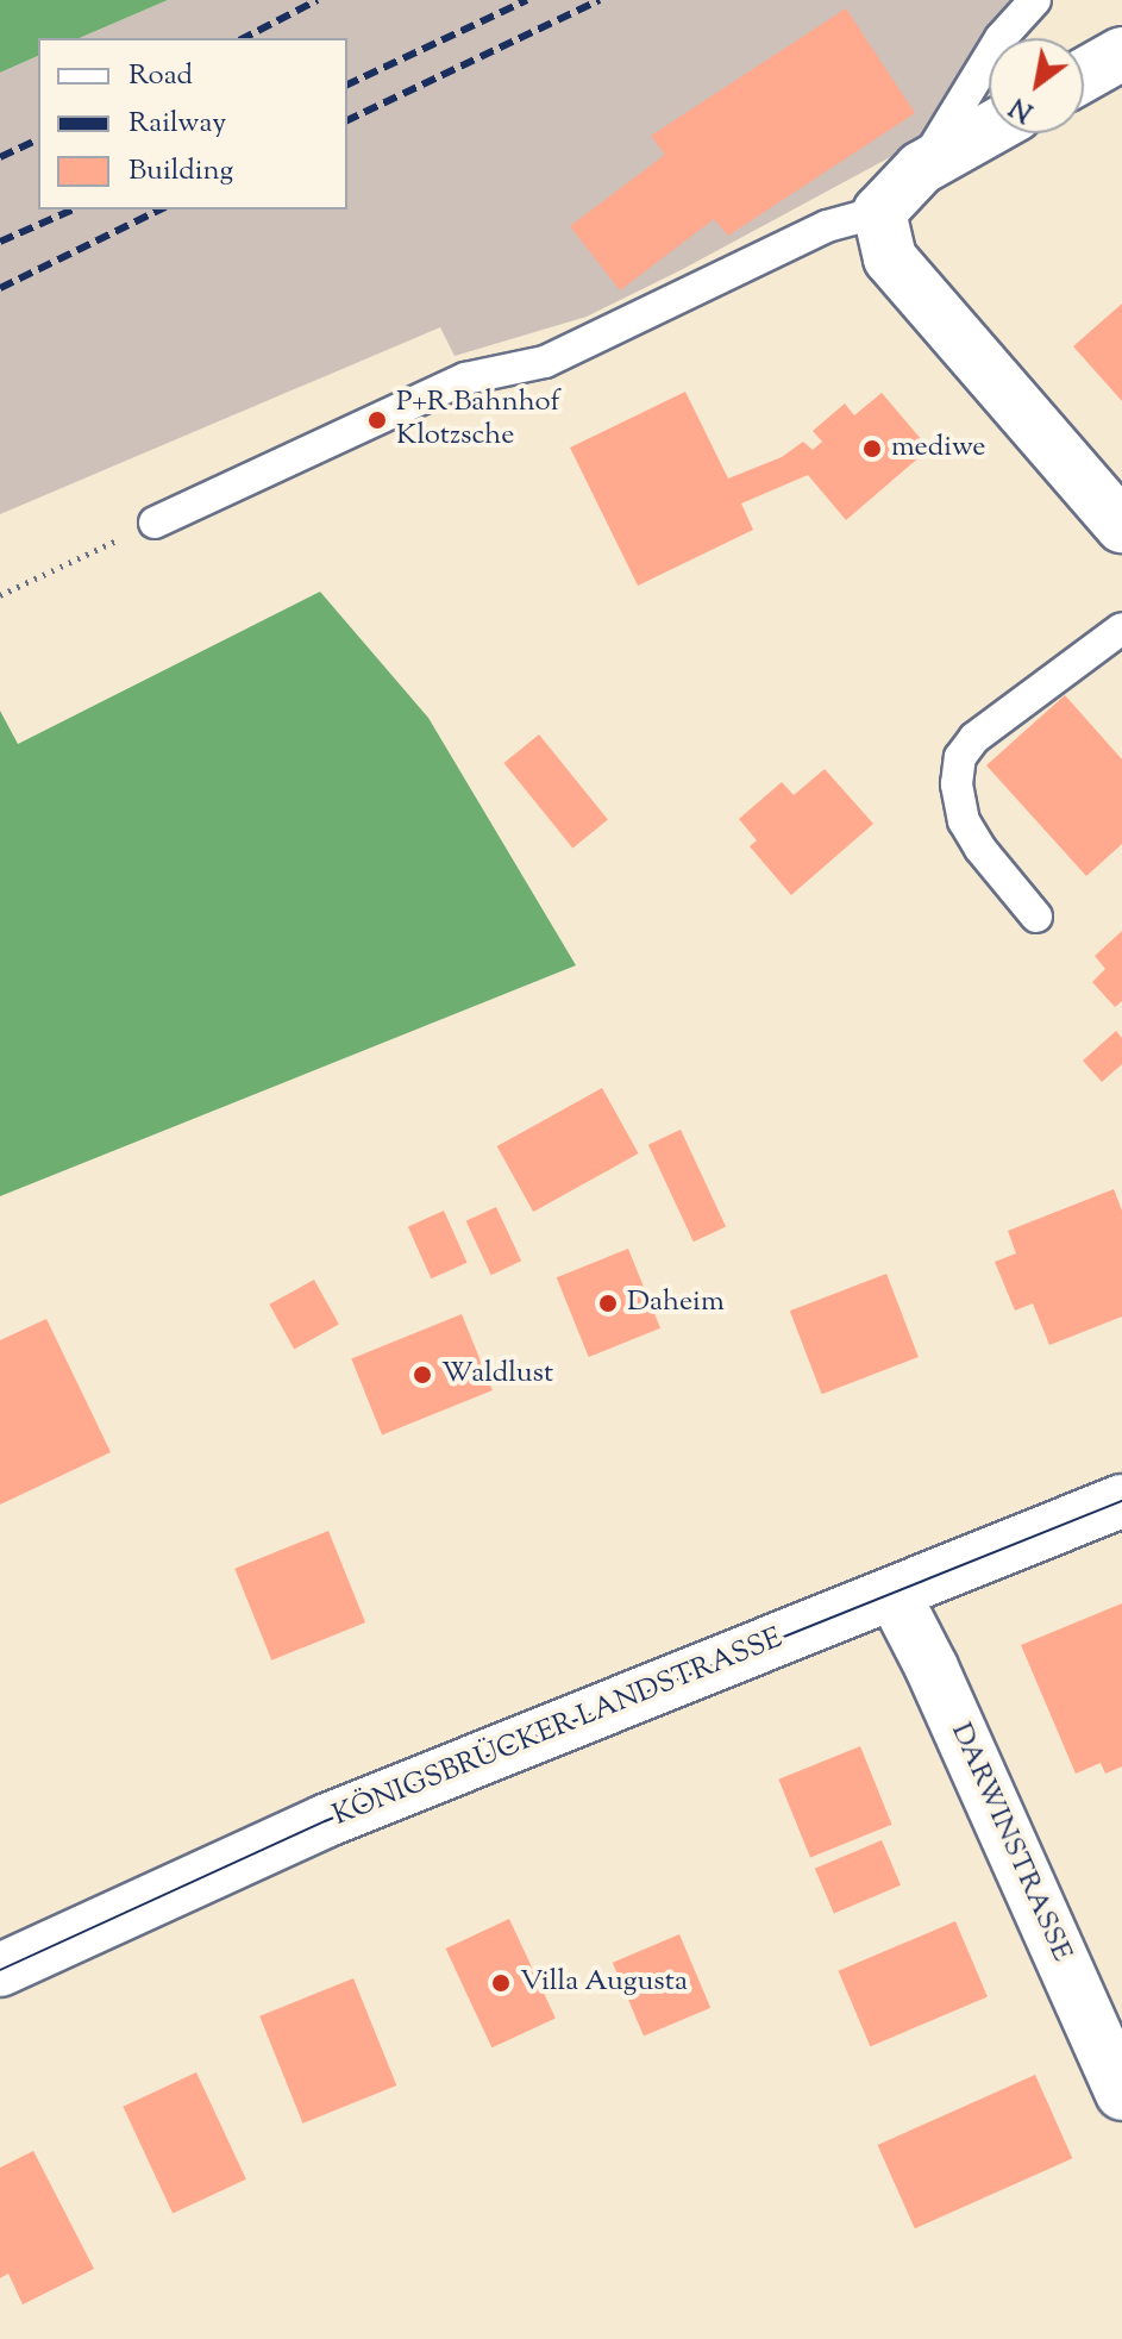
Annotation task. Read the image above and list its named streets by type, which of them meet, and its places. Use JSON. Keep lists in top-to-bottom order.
{
  "streets": {
    "main road": ["KÖNIGSBRÜCKER LANDSTRASSE", "DARWINSTRASSE"]
  },
  "crossings": [
    ["KÖNIGSBRÜCKER LANDSTRASSE", "DARWINSTRASSE"]
  ],
  "places": [
    "P+R Bahnhof Klotzsche",
    "mediwe",
    "Daheim",
    "Waldlust",
    "Villa Augusta"
  ],
  "legend": ["Road", "Railway", "Building"],
  "north": "bottom left"
}
